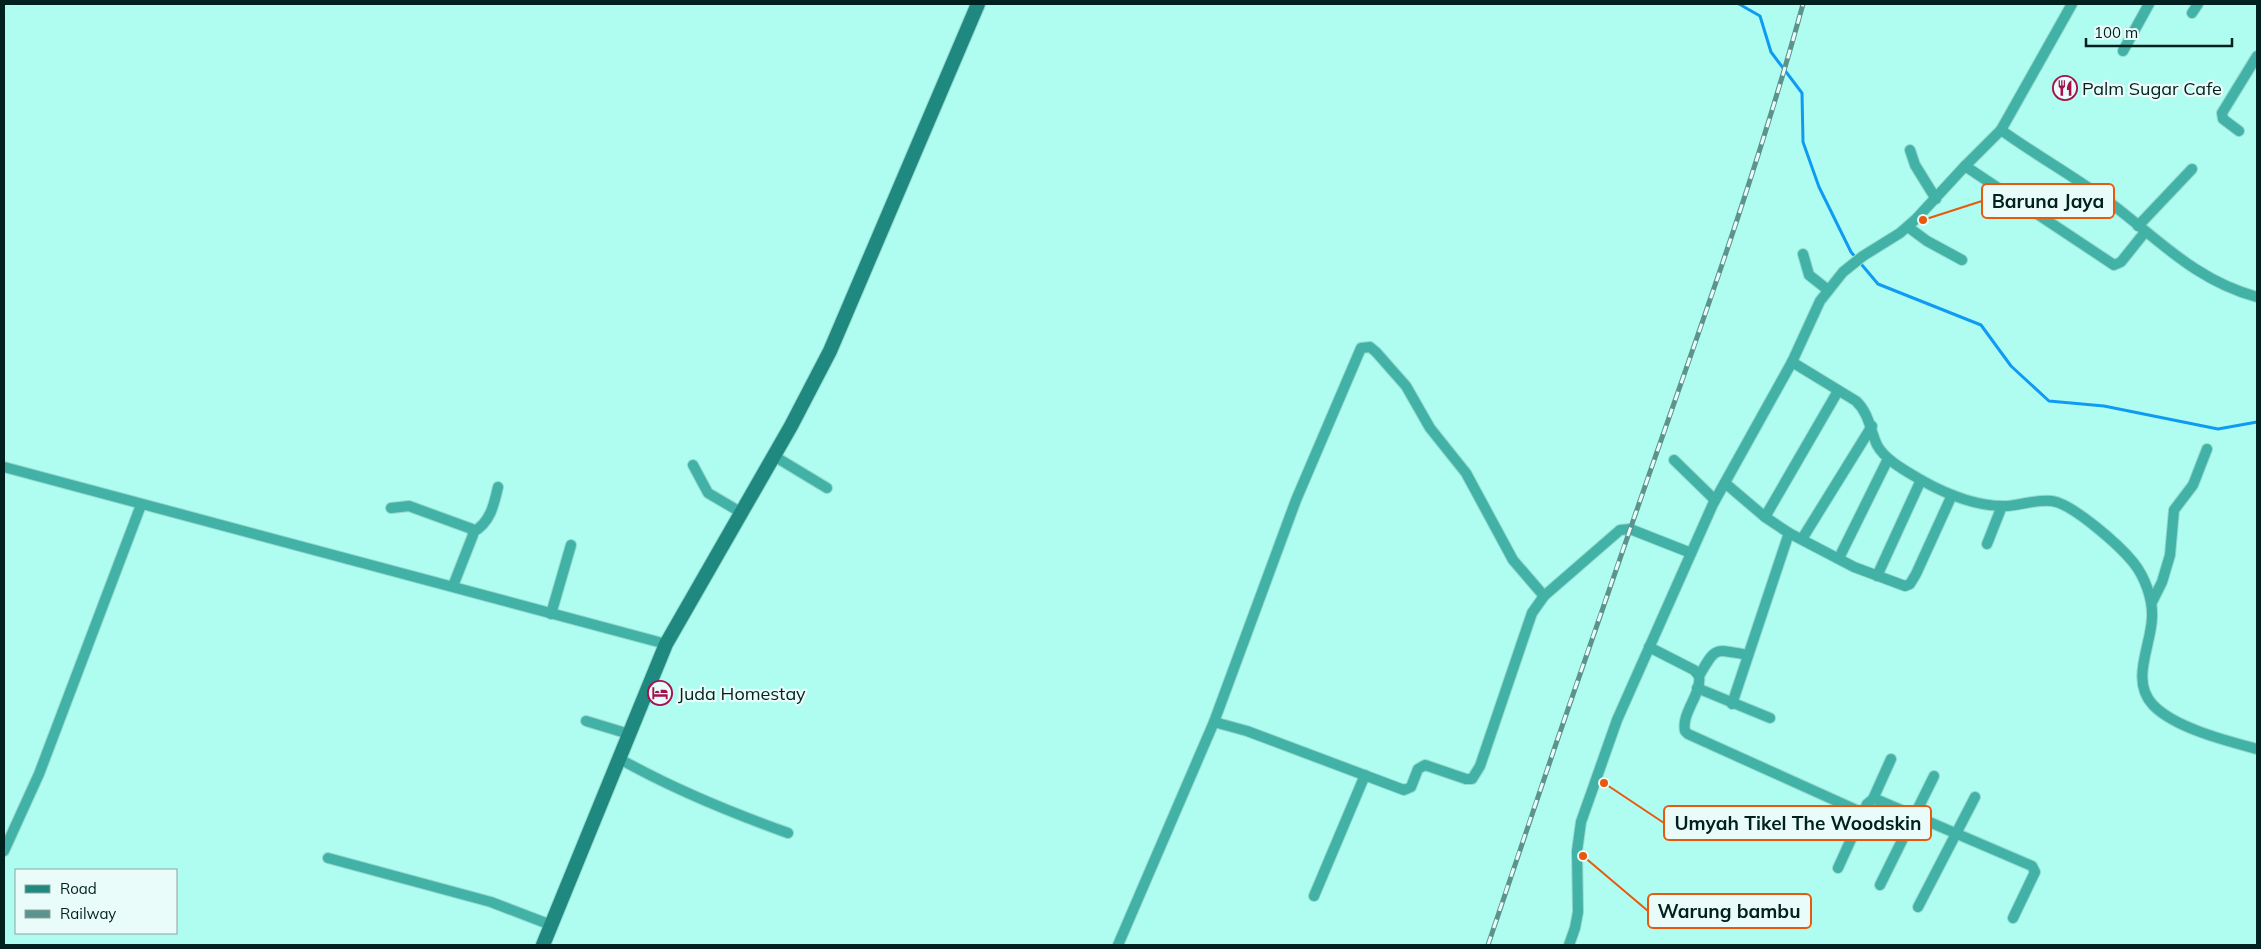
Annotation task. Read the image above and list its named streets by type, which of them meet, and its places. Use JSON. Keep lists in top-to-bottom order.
{
  "places": {
    "restaurant": ["Palm Sugar Cafe"],
    "other": ["Baruna Jaya", "Umyah Tikel The Woodskin", "Warung bambu"],
    "hotel": ["Juda Homestay"]
  },
  "legend": ["Road", "Railway"],
  "scale_bar": "100 m"
}
